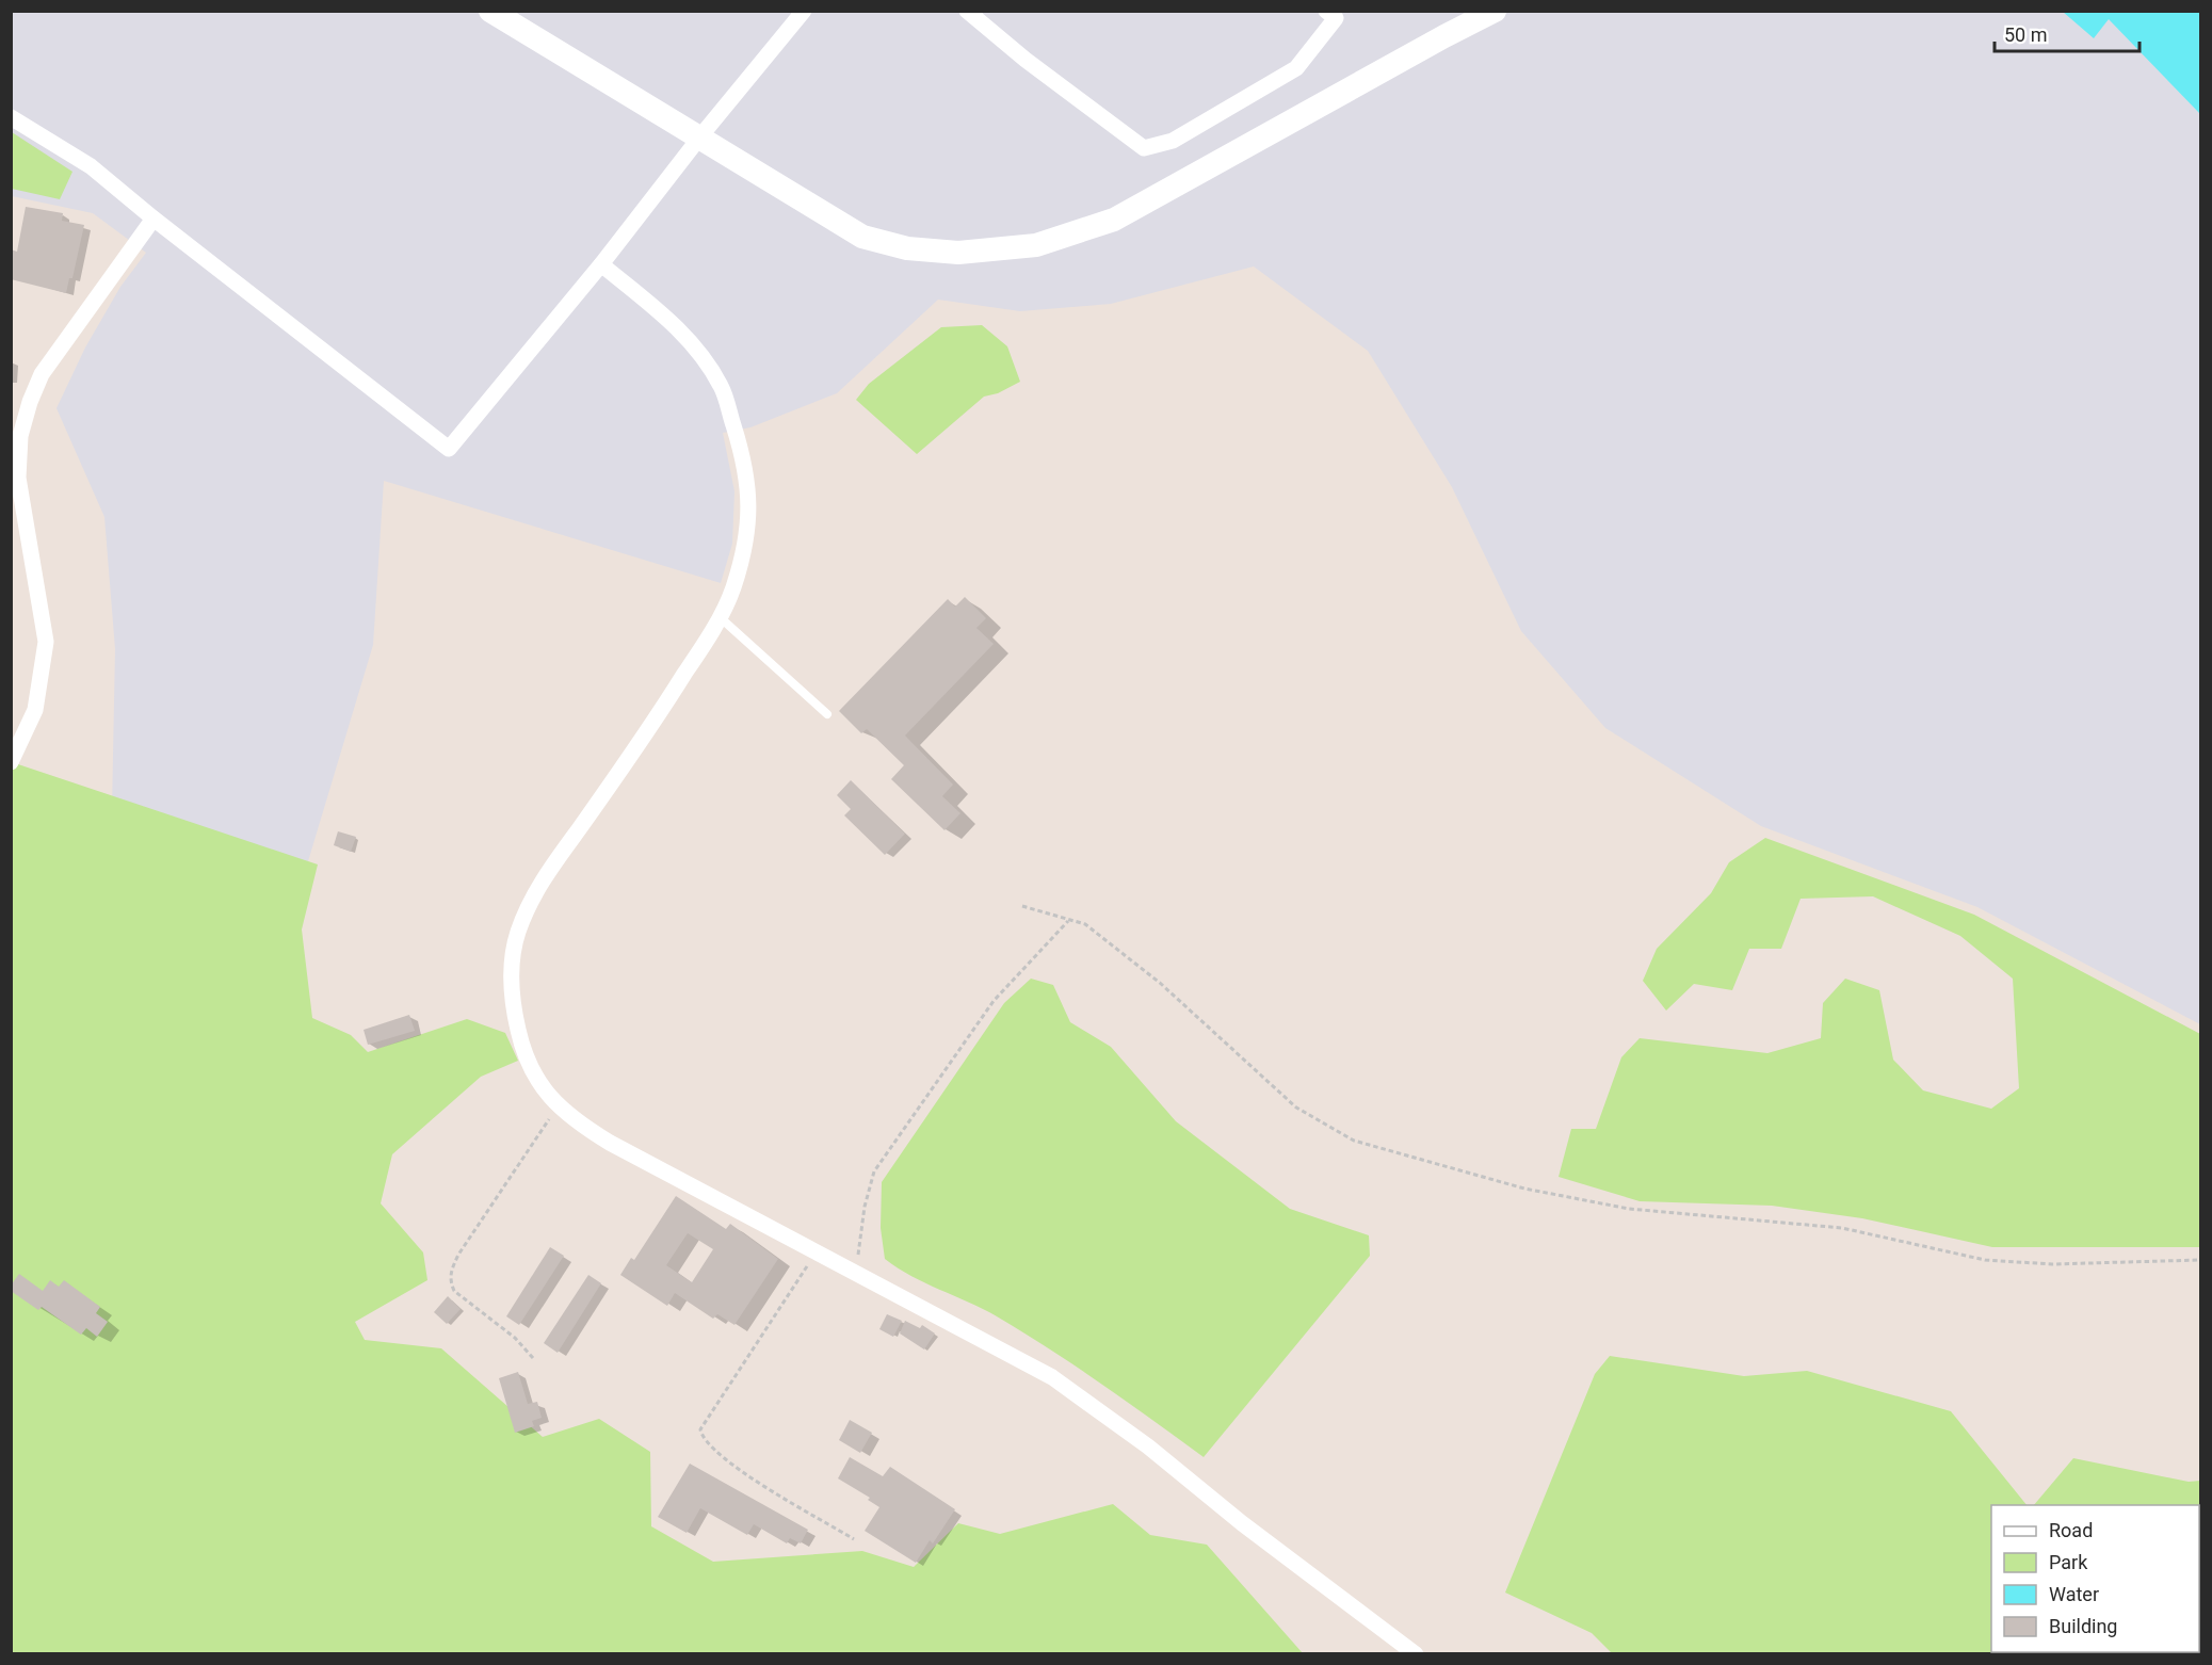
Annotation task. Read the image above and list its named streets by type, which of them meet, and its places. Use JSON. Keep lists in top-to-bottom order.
{
  "legend": [
    "Road",
    "Park",
    "Water",
    "Building"
  ],
  "scale_bar": "50 m"
}
